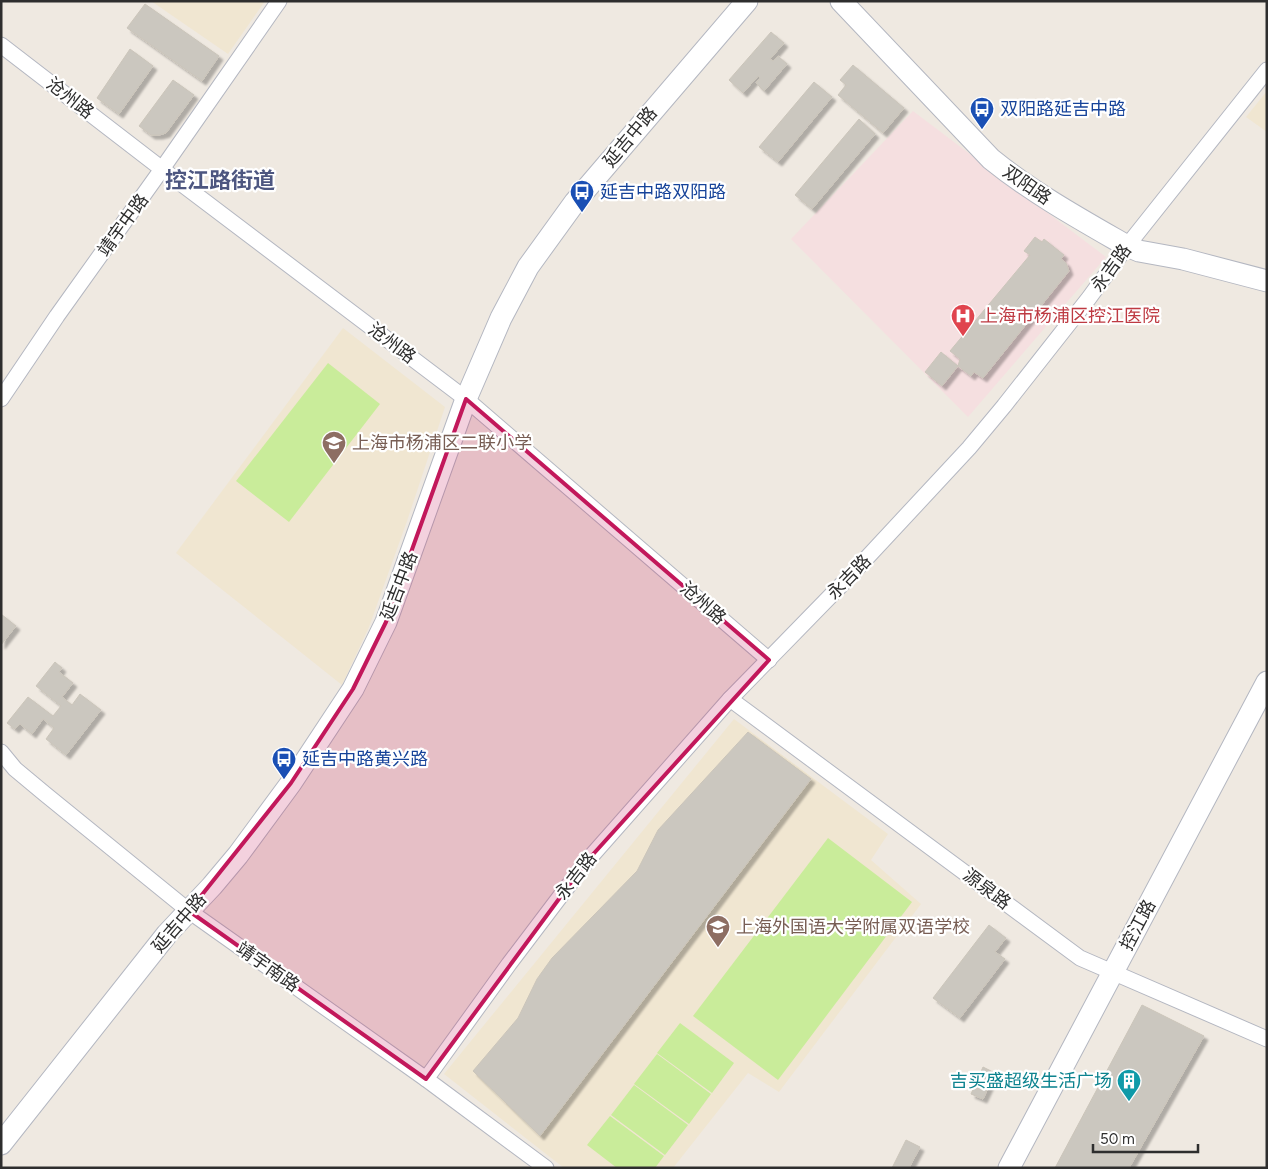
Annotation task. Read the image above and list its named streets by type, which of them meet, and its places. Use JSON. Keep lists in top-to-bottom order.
{
  "streets": {
    "street": [
      "沧州路",
      "延吉中路",
      "双阳路",
      "靖宇中路",
      "永吉路",
      "源泉路",
      "控江路",
      "靖宇南路"
    ]
  },
  "crossings": [
    ["沧州路", "延吉中路"],
    ["沧州路", "靖宇中路"],
    ["沧州路", "永吉路"],
    ["延吉中路", "靖宇南路"],
    ["双阳路", "永吉路"],
    ["永吉路", "源泉路"],
    ["永吉路", "靖宇南路"],
    ["源泉路", "控江路"]
  ],
  "districts": ["控江路街道"],
  "places": {
    "bus stop": ["双阳路延吉中路", "延吉中路双阳路", "延吉中路黄兴路"],
    "hospital": ["上海市杨浦区控江医院"],
    "school or university": ["上海市杨浦区二联小学", "上海外国语大学附属双语学校"],
    "building": ["吉买盛超级生活广场"]
  },
  "scale_bar": "50 m"
}
